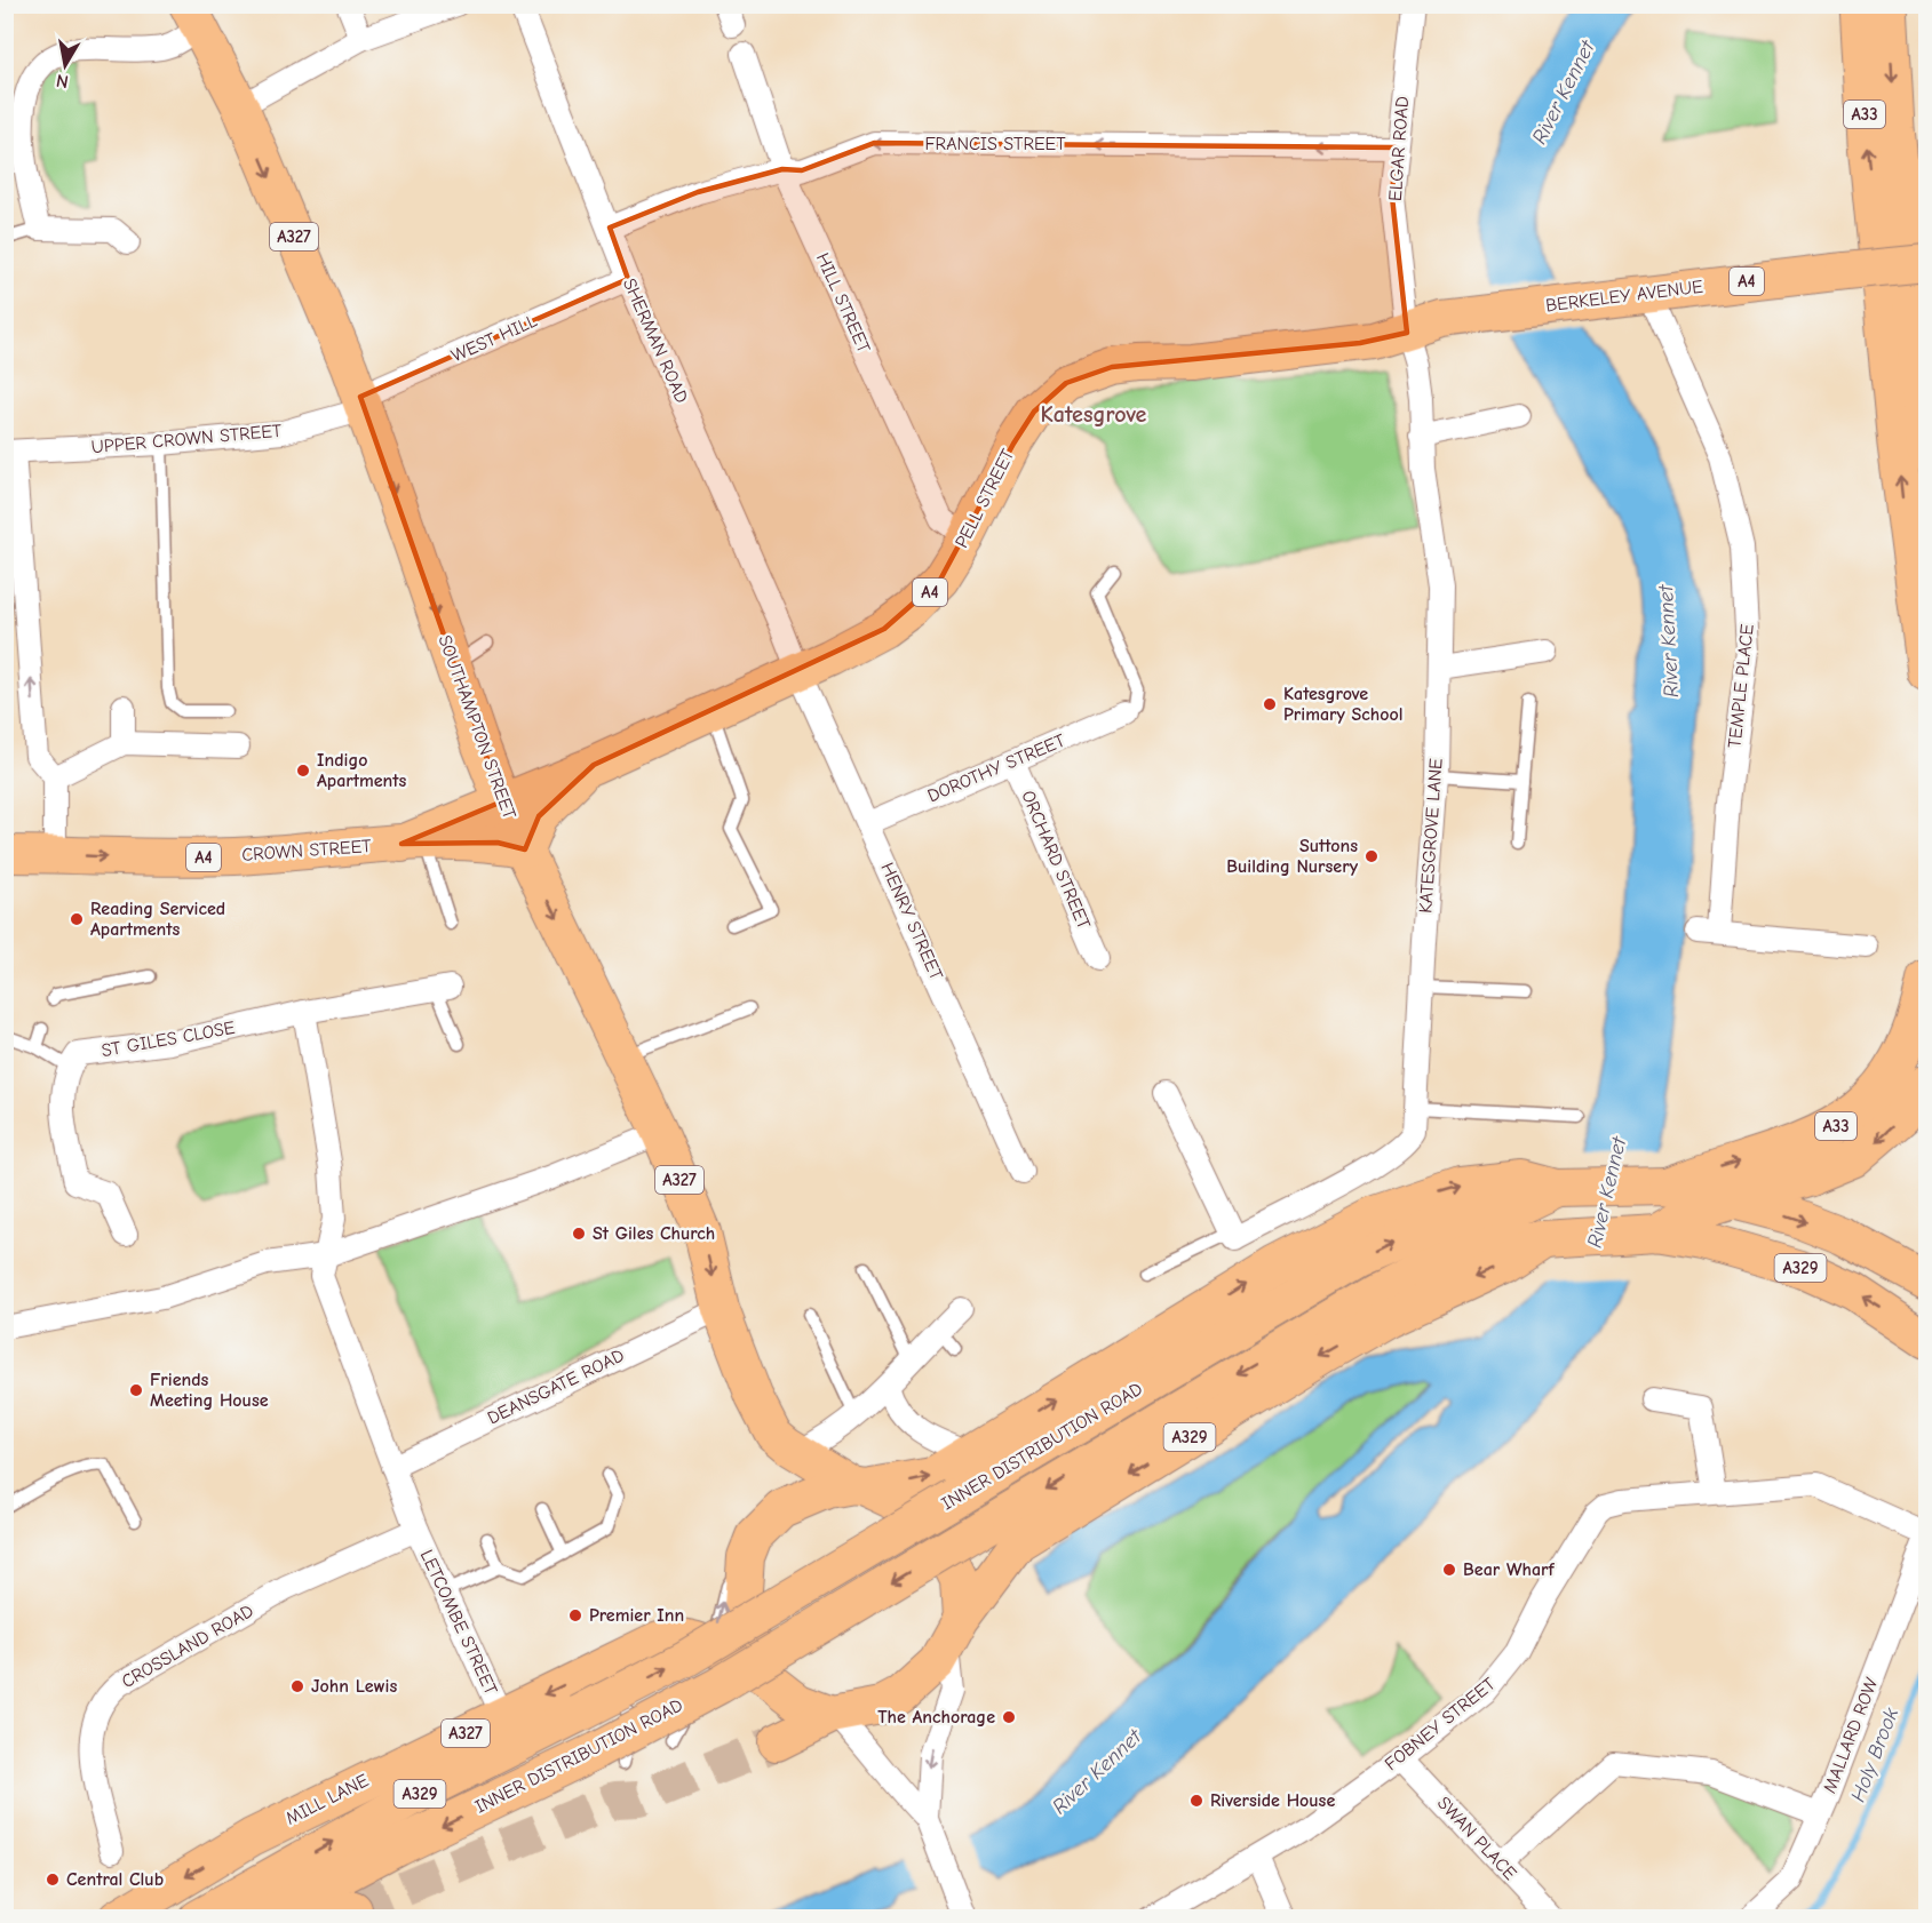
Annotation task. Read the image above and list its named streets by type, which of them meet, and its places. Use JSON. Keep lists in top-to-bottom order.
{
  "streets": {
    "highway": ["A33"],
    "main road": [
      "A327",
      "A4",
      "BERKELEY AVENUE",
      "PELL STREET",
      "SOUTHAMPTON STREET",
      "CROWN STREET",
      "A329",
      "INNER DISTRIBUTION ROAD",
      "MILL LANE"
    ],
    "street": [
      "FRANCIS STREET",
      "ELGAR ROAD",
      "HILL STREET",
      "WEST HILL",
      "SHERMAN ROAD",
      "UPPER CROWN STREET",
      "TEMPLE PLACE",
      "DOROTHY STREET",
      "KATESGROVE LANE",
      "ORCHARD STREET",
      "HENRY STREET",
      "ST GILES CLOSE",
      "DEANSGATE ROAD",
      "LETCOMBE STREET",
      "CROSSLAND ROAD",
      "FOBNEY STREET",
      "MALLARD ROW",
      "SWAN PLACE"
    ]
  },
  "crossings": [
    ["A33", "INNER DISTRIBUTION ROAD"],
    ["FRANCIS STREET", "ELGAR ROAD"],
    ["FRANCIS STREET", "HILL STREET"],
    ["FRANCIS STREET", "SHERMAN ROAD"],
    ["ELGAR ROAD", "BERKELEY AVENUE"],
    ["ELGAR ROAD", "PELL STREET"],
    ["ELGAR ROAD", "KATESGROVE LANE"],
    ["BERKELEY AVENUE", "PELL STREET"],
    ["BERKELEY AVENUE", "TEMPLE PLACE"],
    ["BERKELEY AVENUE", "KATESGROVE LANE"],
    ["HILL STREET", "PELL STREET"],
    ["WEST HILL", "SHERMAN ROAD"],
    ["WEST HILL", "UPPER CROWN STREET"],
    ["WEST HILL", "SOUTHAMPTON STREET"],
    ["SHERMAN ROAD", "PELL STREET"],
    ["SHERMAN ROAD", "HENRY STREET"],
    ["UPPER CROWN STREET", "SOUTHAMPTON STREET"],
    ["PELL STREET", "SOUTHAMPTON STREET"],
    ["PELL STREET", "KATESGROVE LANE"],
    ["PELL STREET", "CROWN STREET"],
    ["PELL STREET", "HENRY STREET"],
    ["SOUTHAMPTON STREET", "CROWN STREET"],
    ["SOUTHAMPTON STREET", "A329"],
    ["SOUTHAMPTON STREET", "DEANSGATE ROAD"],
    ["SOUTHAMPTON STREET", "MILL LANE"],
    ["DOROTHY STREET", "ORCHARD STREET"],
    ["DOROTHY STREET", "HENRY STREET"],
    ["A329", "INNER DISTRIBUTION ROAD"],
    ["A329", "MILL LANE"],
    ["DEANSGATE ROAD", "LETCOMBE STREET"],
    ["LETCOMBE STREET", "CROSSLAND ROAD"],
    ["LETCOMBE STREET", "MILL LANE"],
    ["FOBNEY STREET", "SWAN PLACE"]
  ],
  "one_way": [
    "FRANCIS STREET",
    "SOUTHAMPTON STREET",
    "CROWN STREET",
    "MILL LANE"
  ],
  "districts": ["Katesgrove"],
  "water": ["River Kennet", "Holy Brook"],
  "places": [
    "Katesgrove Primary School",
    "Indigo Apartments",
    "Suttons Building Nursery",
    "Reading Serviced Apartments",
    "St Giles Church",
    "Friends Meeting House",
    "Bear Wharf",
    "Premier Inn",
    "John Lewis",
    "The Anchorage",
    "Riverside House",
    "Central Club"
  ],
  "north": "bottom"
}
